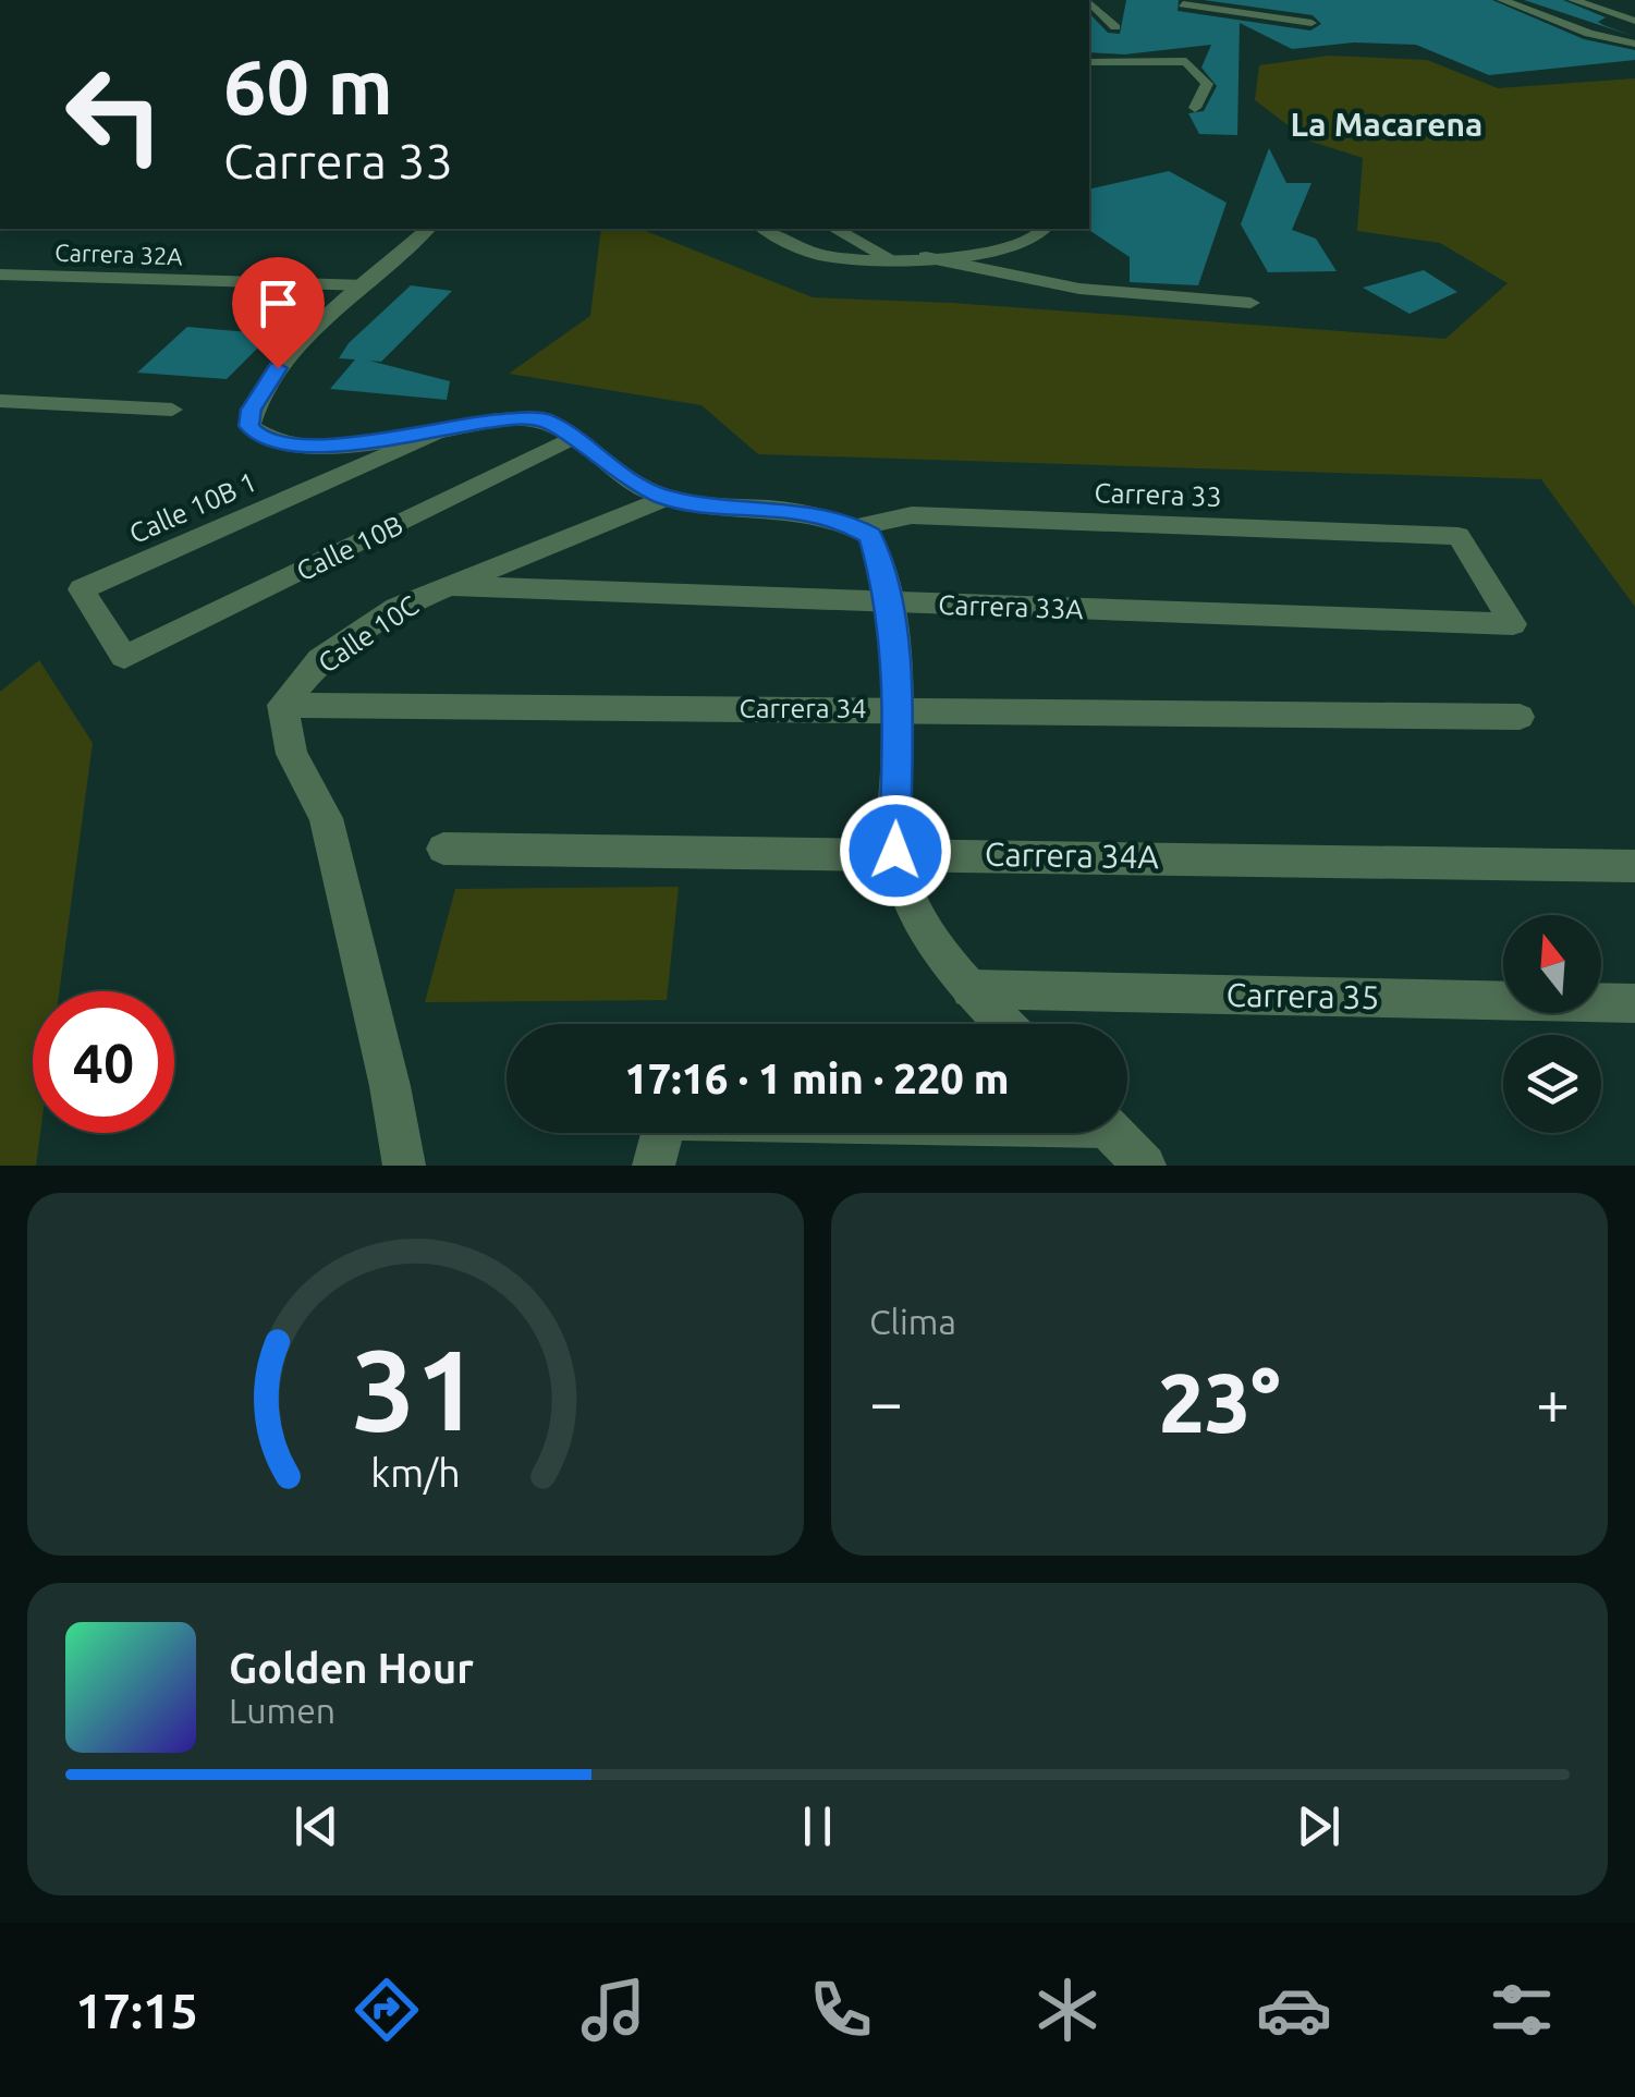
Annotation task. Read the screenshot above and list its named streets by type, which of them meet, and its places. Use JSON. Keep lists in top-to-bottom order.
{
  "streets": {
    "street": [
      "Carrera 32A",
      "Carrera 33",
      "Calle 10B 1",
      "Calle 10B",
      "Carrera 33A",
      "Calle 10C",
      "Carrera 34",
      "Carrera 34A",
      "Carrera 35"
    ]
  },
  "crossings": [
    ["Carrera 32A", "Carrera 33"],
    ["Carrera 33", "Calle 10B 1"],
    ["Carrera 33", "Calle 10B"],
    ["Carrera 33", "Carrera 33A"],
    ["Carrera 33", "Calle 10C"],
    ["Calle 10B 1", "Calle 10B"],
    ["Carrera 33A", "Calle 10C"],
    ["Calle 10C", "Carrera 34"]
  ],
  "districts": ["La Macarena"],
  "north": "top",
  "page": {
    "turn": ["60 m", "Carrera 33"],
    "limit": "40",
    "trip": "17:16 · 1 min · 220 m",
    "tile": "Clima",
    "heat": ["−", "23°", "+"],
    "song": ["Golden Hour", "Lumen"],
    "tabs": "17:15",
    "gauge": ["31", "km/h"]
  }
}
